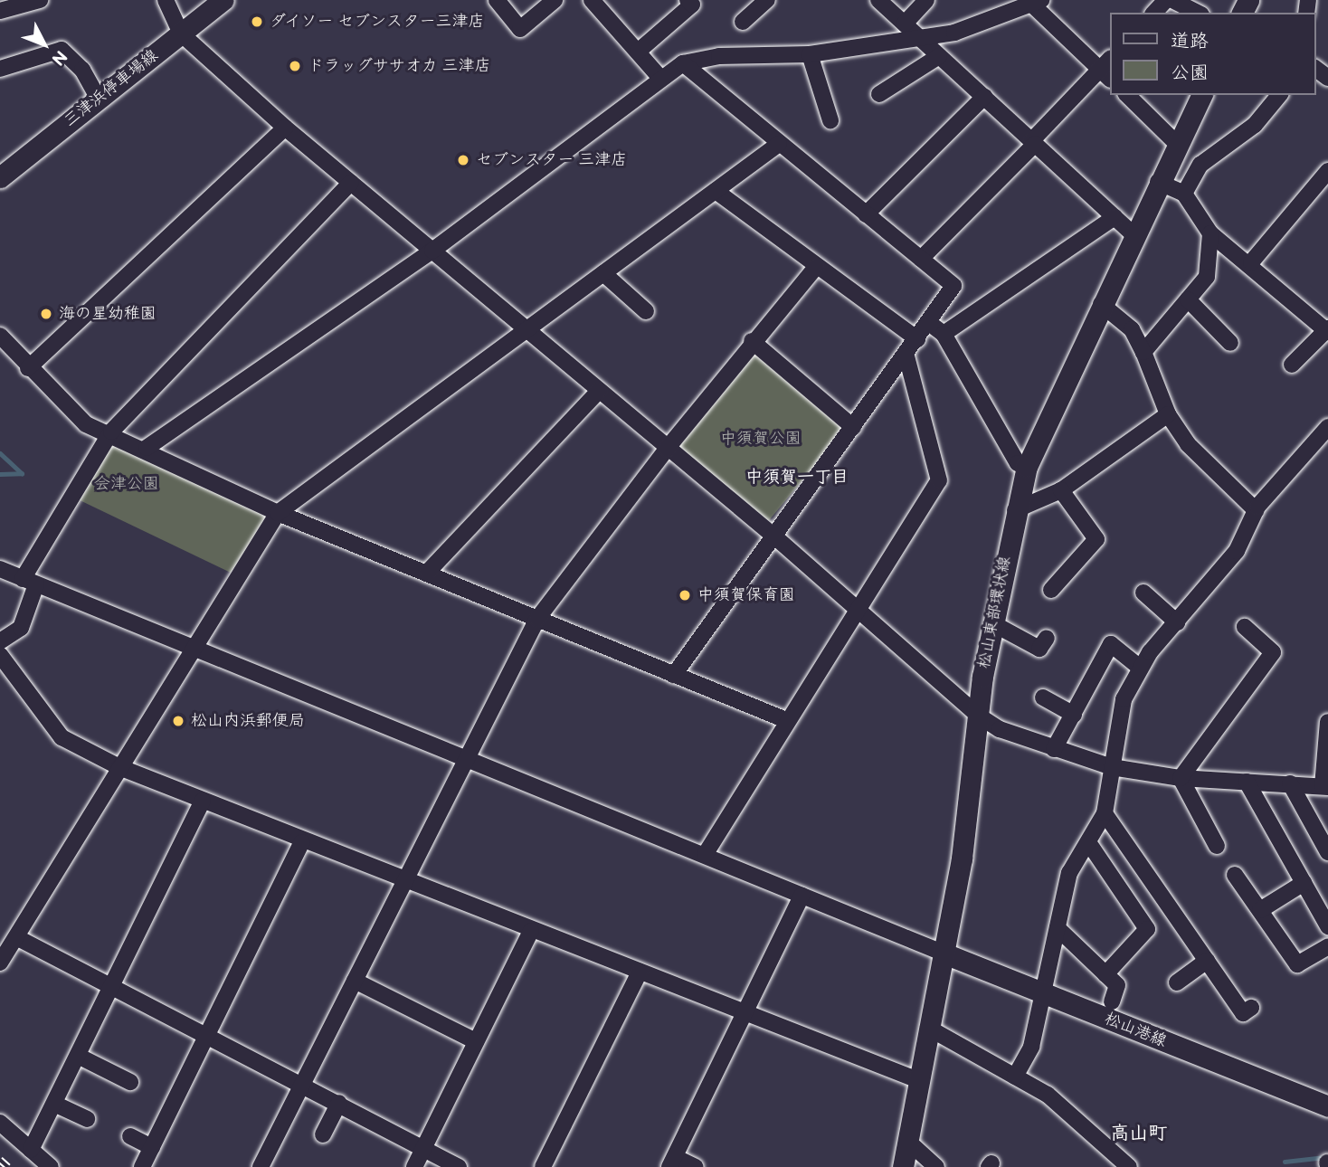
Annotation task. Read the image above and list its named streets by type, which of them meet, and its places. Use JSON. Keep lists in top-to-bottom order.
{
  "streets": {
    "main road": ["三津浜停車場線", "松山東部環状線", "松山港線"]
  },
  "crossings": [
    ["松山東部環状線", "松山港線"]
  ],
  "districts": ["中須賀一丁目", "高山町"],
  "parks": ["中須賀公園", "会津公園"],
  "places": [
    "ダイソー セブンスター三津店",
    "ドラッグササオカ 三津店",
    "セブンスター 三津店",
    "海の星幼稚園",
    "中須賀保育園",
    "松山内浜郵便局"
  ],
  "legend": ["道路", "公園"],
  "north": "bottom right"
}
